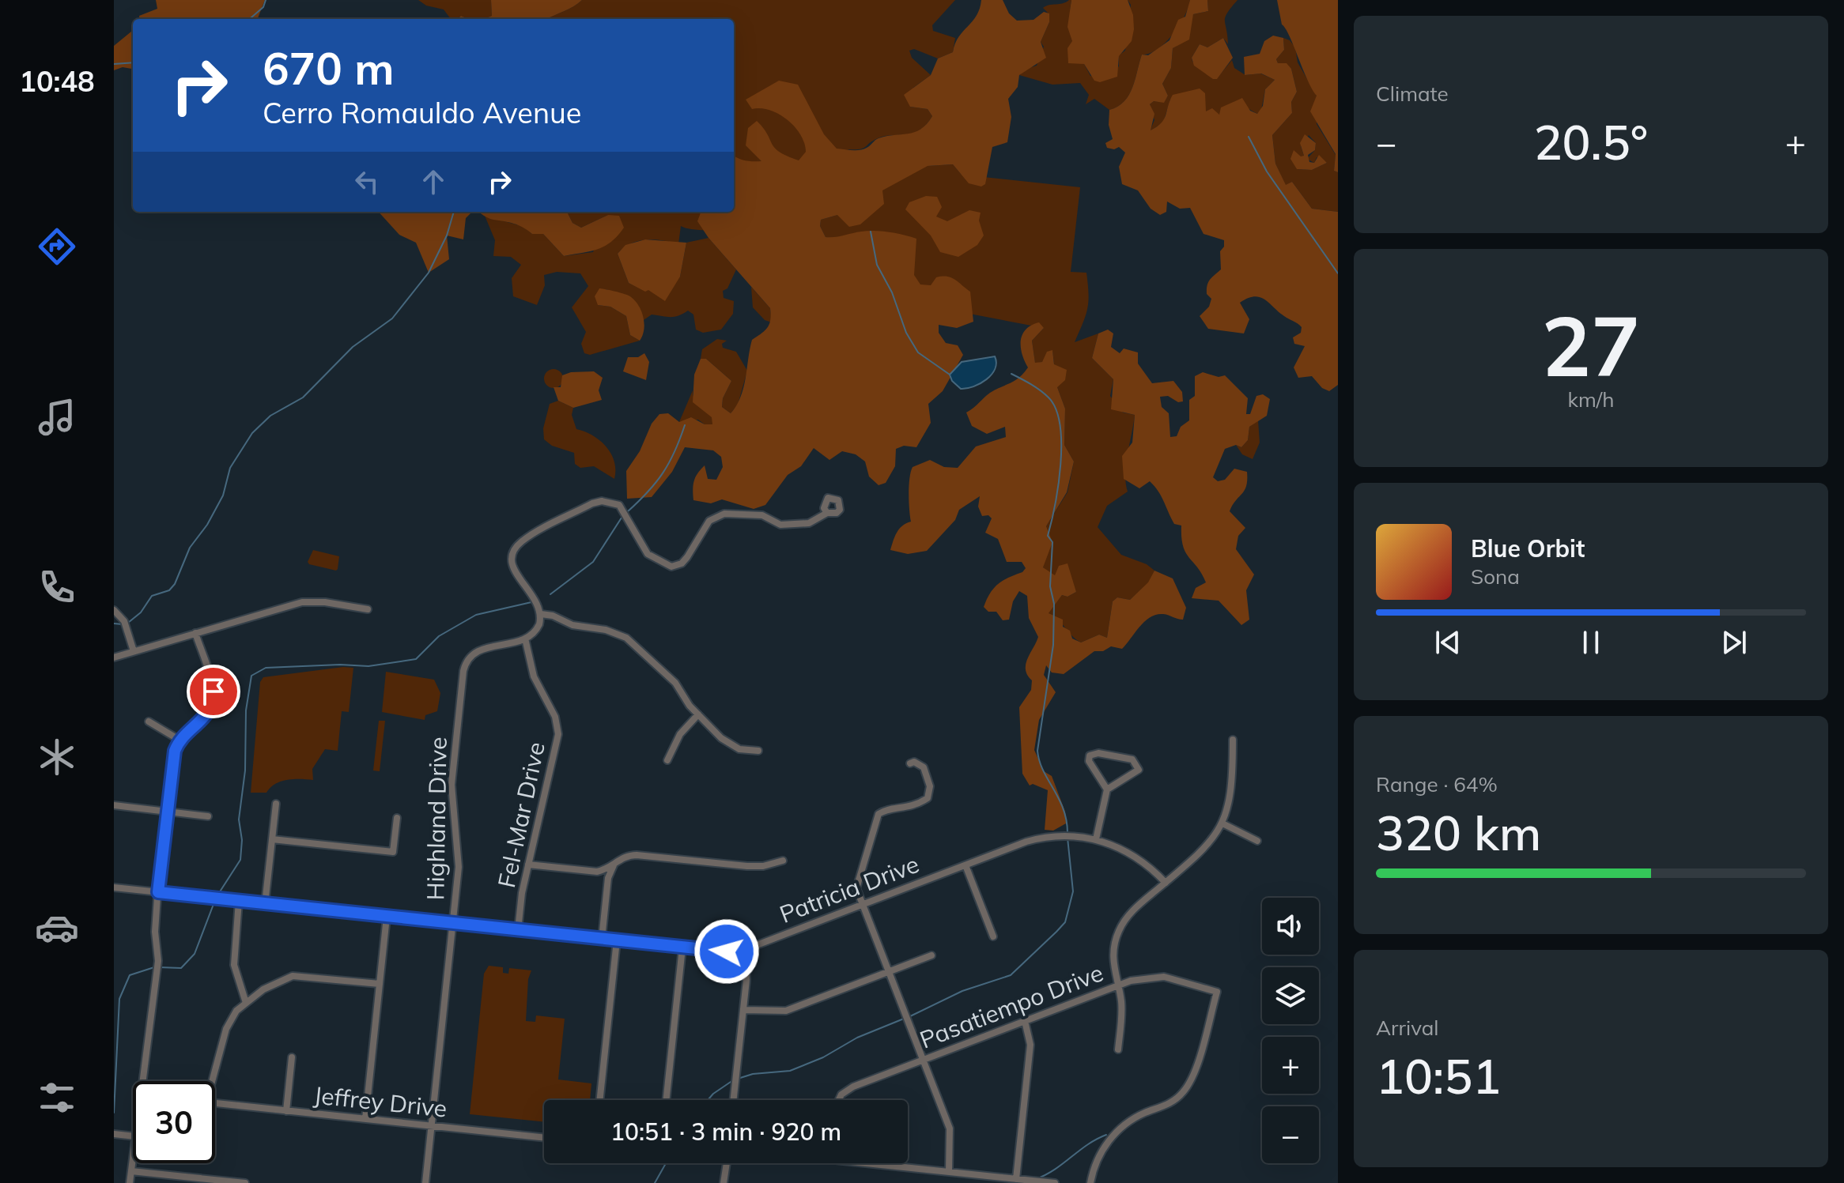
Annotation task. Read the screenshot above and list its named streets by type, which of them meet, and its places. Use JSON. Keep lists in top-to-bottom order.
{
  "streets": {
    "street": [
      "Fel-Mar Drive",
      "Highland Drive",
      "Patricia Drive",
      "Pasatiempo Drive",
      "Jeffrey Drive"
    ]
  },
  "crossings": [
    ["Fel-Mar Drive", "Highland Drive"],
    ["Fel-Mar Drive", "Patricia Drive"],
    ["Highland Drive", "Patricia Drive"],
    ["Highland Drive", "Jeffrey Drive"]
  ],
  "page": {
    "tabs": "10:48",
    "tile": [
      "Climate",
      ["27", "km/h"],
      ["Range · 64%", "320 km"],
      ["Arrival", "10:51"]
    ],
    "turn": ["670 m", "Cerro Romauldo Avenue"],
    "heat": ["−", "20.5°", "+"],
    "song": ["Blue Orbit", "Sona"],
    "map_buttons": ["+", "−"],
    "limit": "30",
    "trip": "10:51 · 3 min · 920 m"
  }
}
